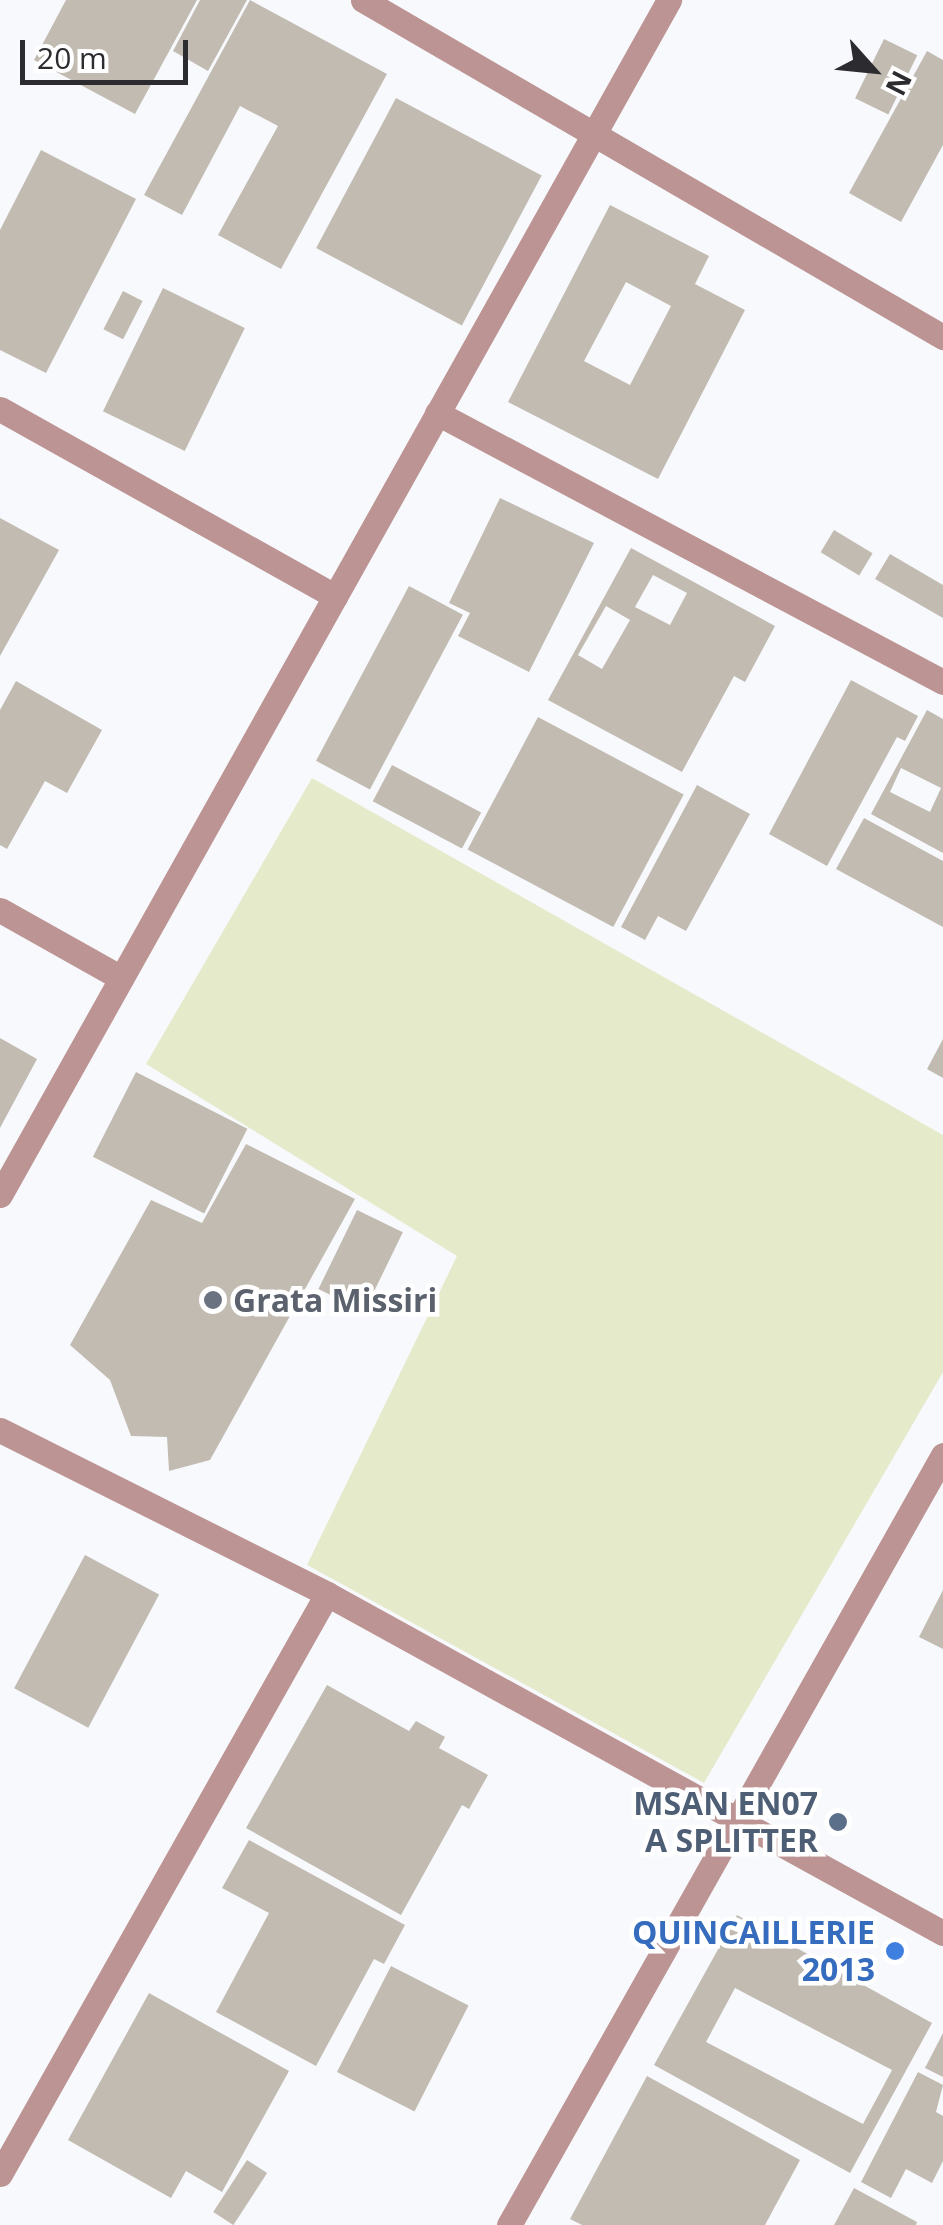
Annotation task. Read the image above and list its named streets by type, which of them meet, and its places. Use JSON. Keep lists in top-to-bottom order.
{
  "places": ["Grata Missiri", "MSAN EN07 A SPLITTER", "QUINCAILLERIE 2013"],
  "scale_bar": "20 m",
  "north": "bottom right"
}
